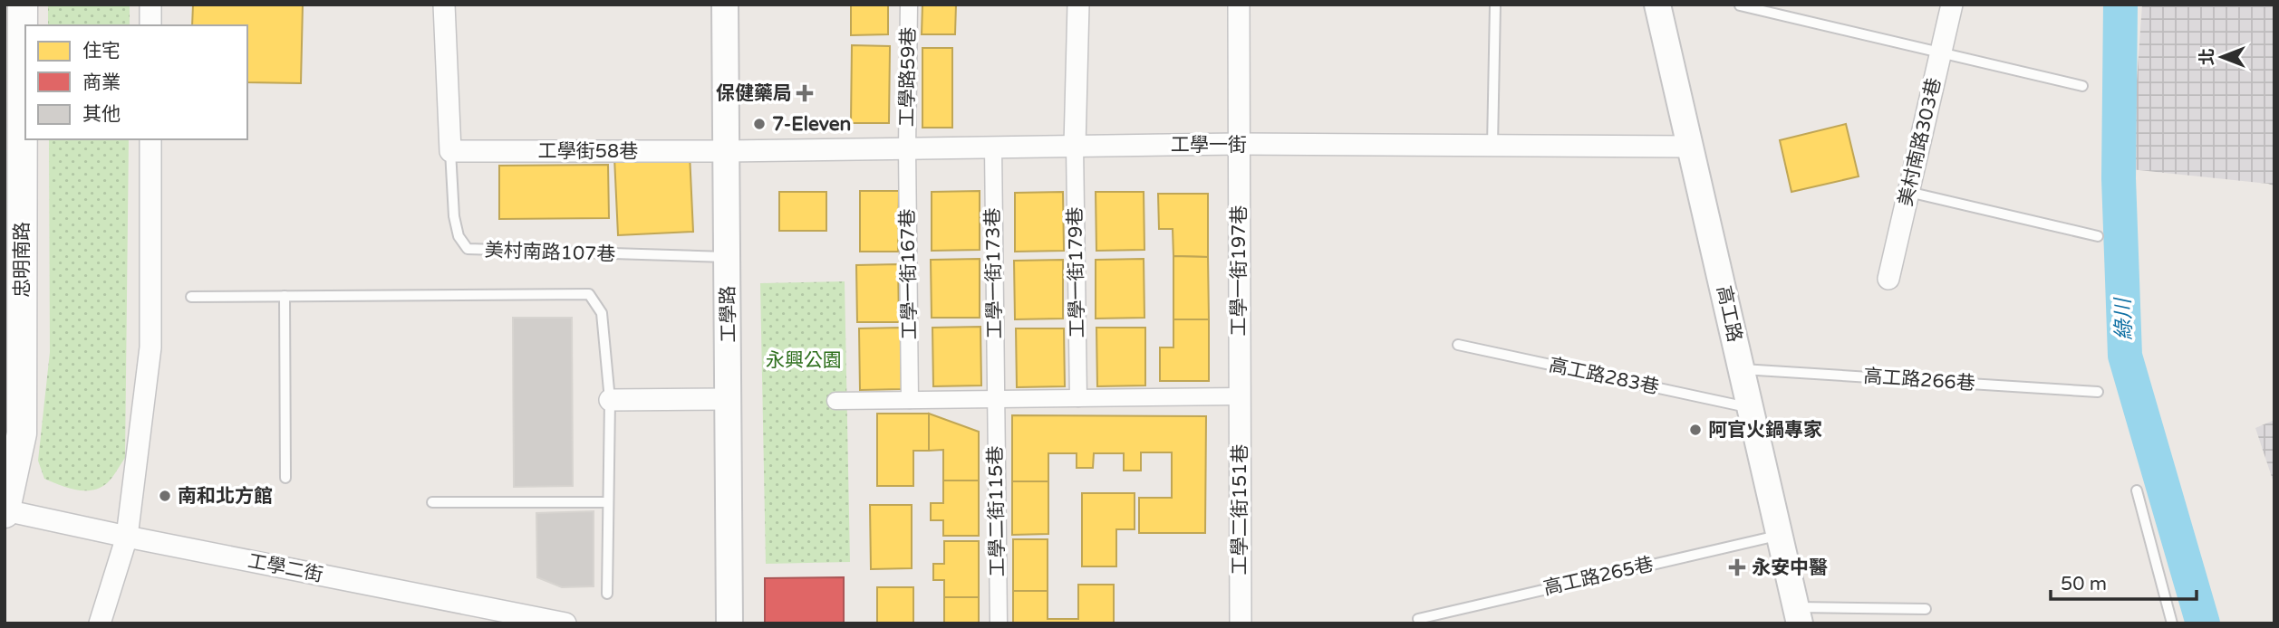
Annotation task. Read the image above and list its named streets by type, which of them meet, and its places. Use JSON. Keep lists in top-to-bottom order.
{
  "streets": {
    "main road": ["忠明南路"],
    "street": [
      "工學路59巷",
      "美村南路303巷",
      "工學一街",
      "工學街58巷",
      "美村南路107巷",
      "工學一街197巷",
      "工學一街179巷",
      "工學一街173巷",
      "工學一街167巷",
      "工學路",
      "高工路",
      "工學二街151巷",
      "工學二街115巷",
      "工學二街"
    ],
    "lane": ["高工路283巷", "高工路266巷", "高工路265巷"]
  },
  "crossings": [
    ["工學路59巷", "工學一街"],
    ["工學路59巷", "工學一街167巷"],
    ["工學一街", "工學街58巷"],
    ["工學一街", "工學一街197巷"],
    ["工學一街", "工學一街179巷"],
    ["工學一街", "工學一街173巷"],
    ["工學一街", "工學一街167巷"],
    ["工學一街", "工學路"],
    ["工學一街", "高工路"],
    ["工學街58巷", "美村南路107巷"],
    ["工學街58巷", "工學路"],
    ["美村南路107巷", "工學路"],
    ["忠明南路", "工學二街"],
    ["工學一街197巷", "工學二街151巷"],
    ["工學一街173巷", "工學二街115巷"],
    ["高工路", "高工路283巷"],
    ["高工路", "高工路266巷"],
    ["高工路", "高工路265巷"]
  ],
  "water": ["綠川"],
  "parks": ["永興公園"],
  "places": {
    "health": ["保健藥局", "永安中醫"],
    "other": ["7-Eleven", "阿官火鍋專家", "南和北方館"]
  },
  "legend": ["住宅", "商業", "其他"],
  "scale_bar": "50 m",
  "north": "left"
}
